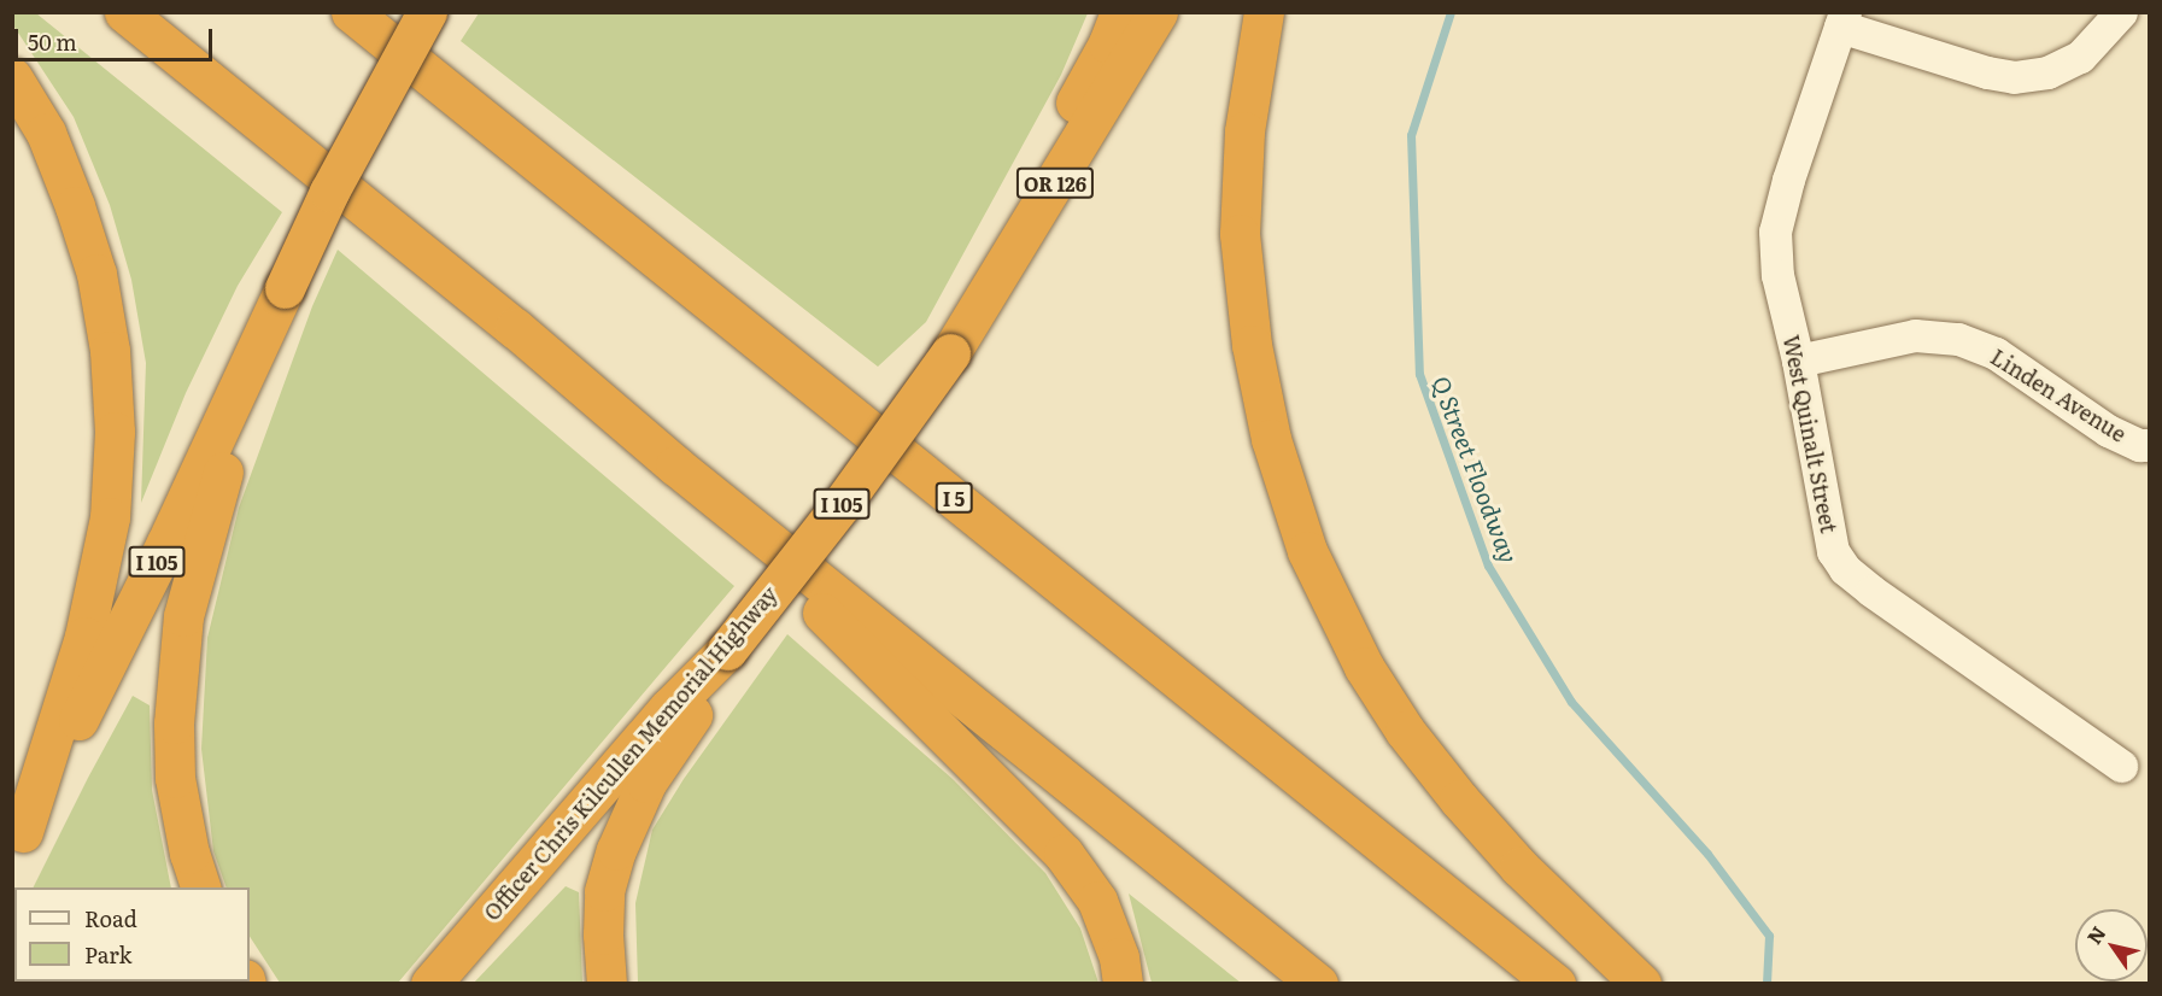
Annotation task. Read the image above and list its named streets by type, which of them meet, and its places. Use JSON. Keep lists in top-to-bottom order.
{
  "streets": {
    "highway": [
      "OR 126",
      "I 5",
      "I 105",
      "Officer Chris Kilcullen Memorial Highway"
    ],
    "street": ["Linden Avenue", "West Quinalt Street"]
  },
  "crossings": [
    ["Linden Avenue", "West Quinalt Street"]
  ],
  "water": ["Q Street Floodway"],
  "legend": ["Road", "Park"],
  "scale_bar": "50 m",
  "north": "top left"
}
